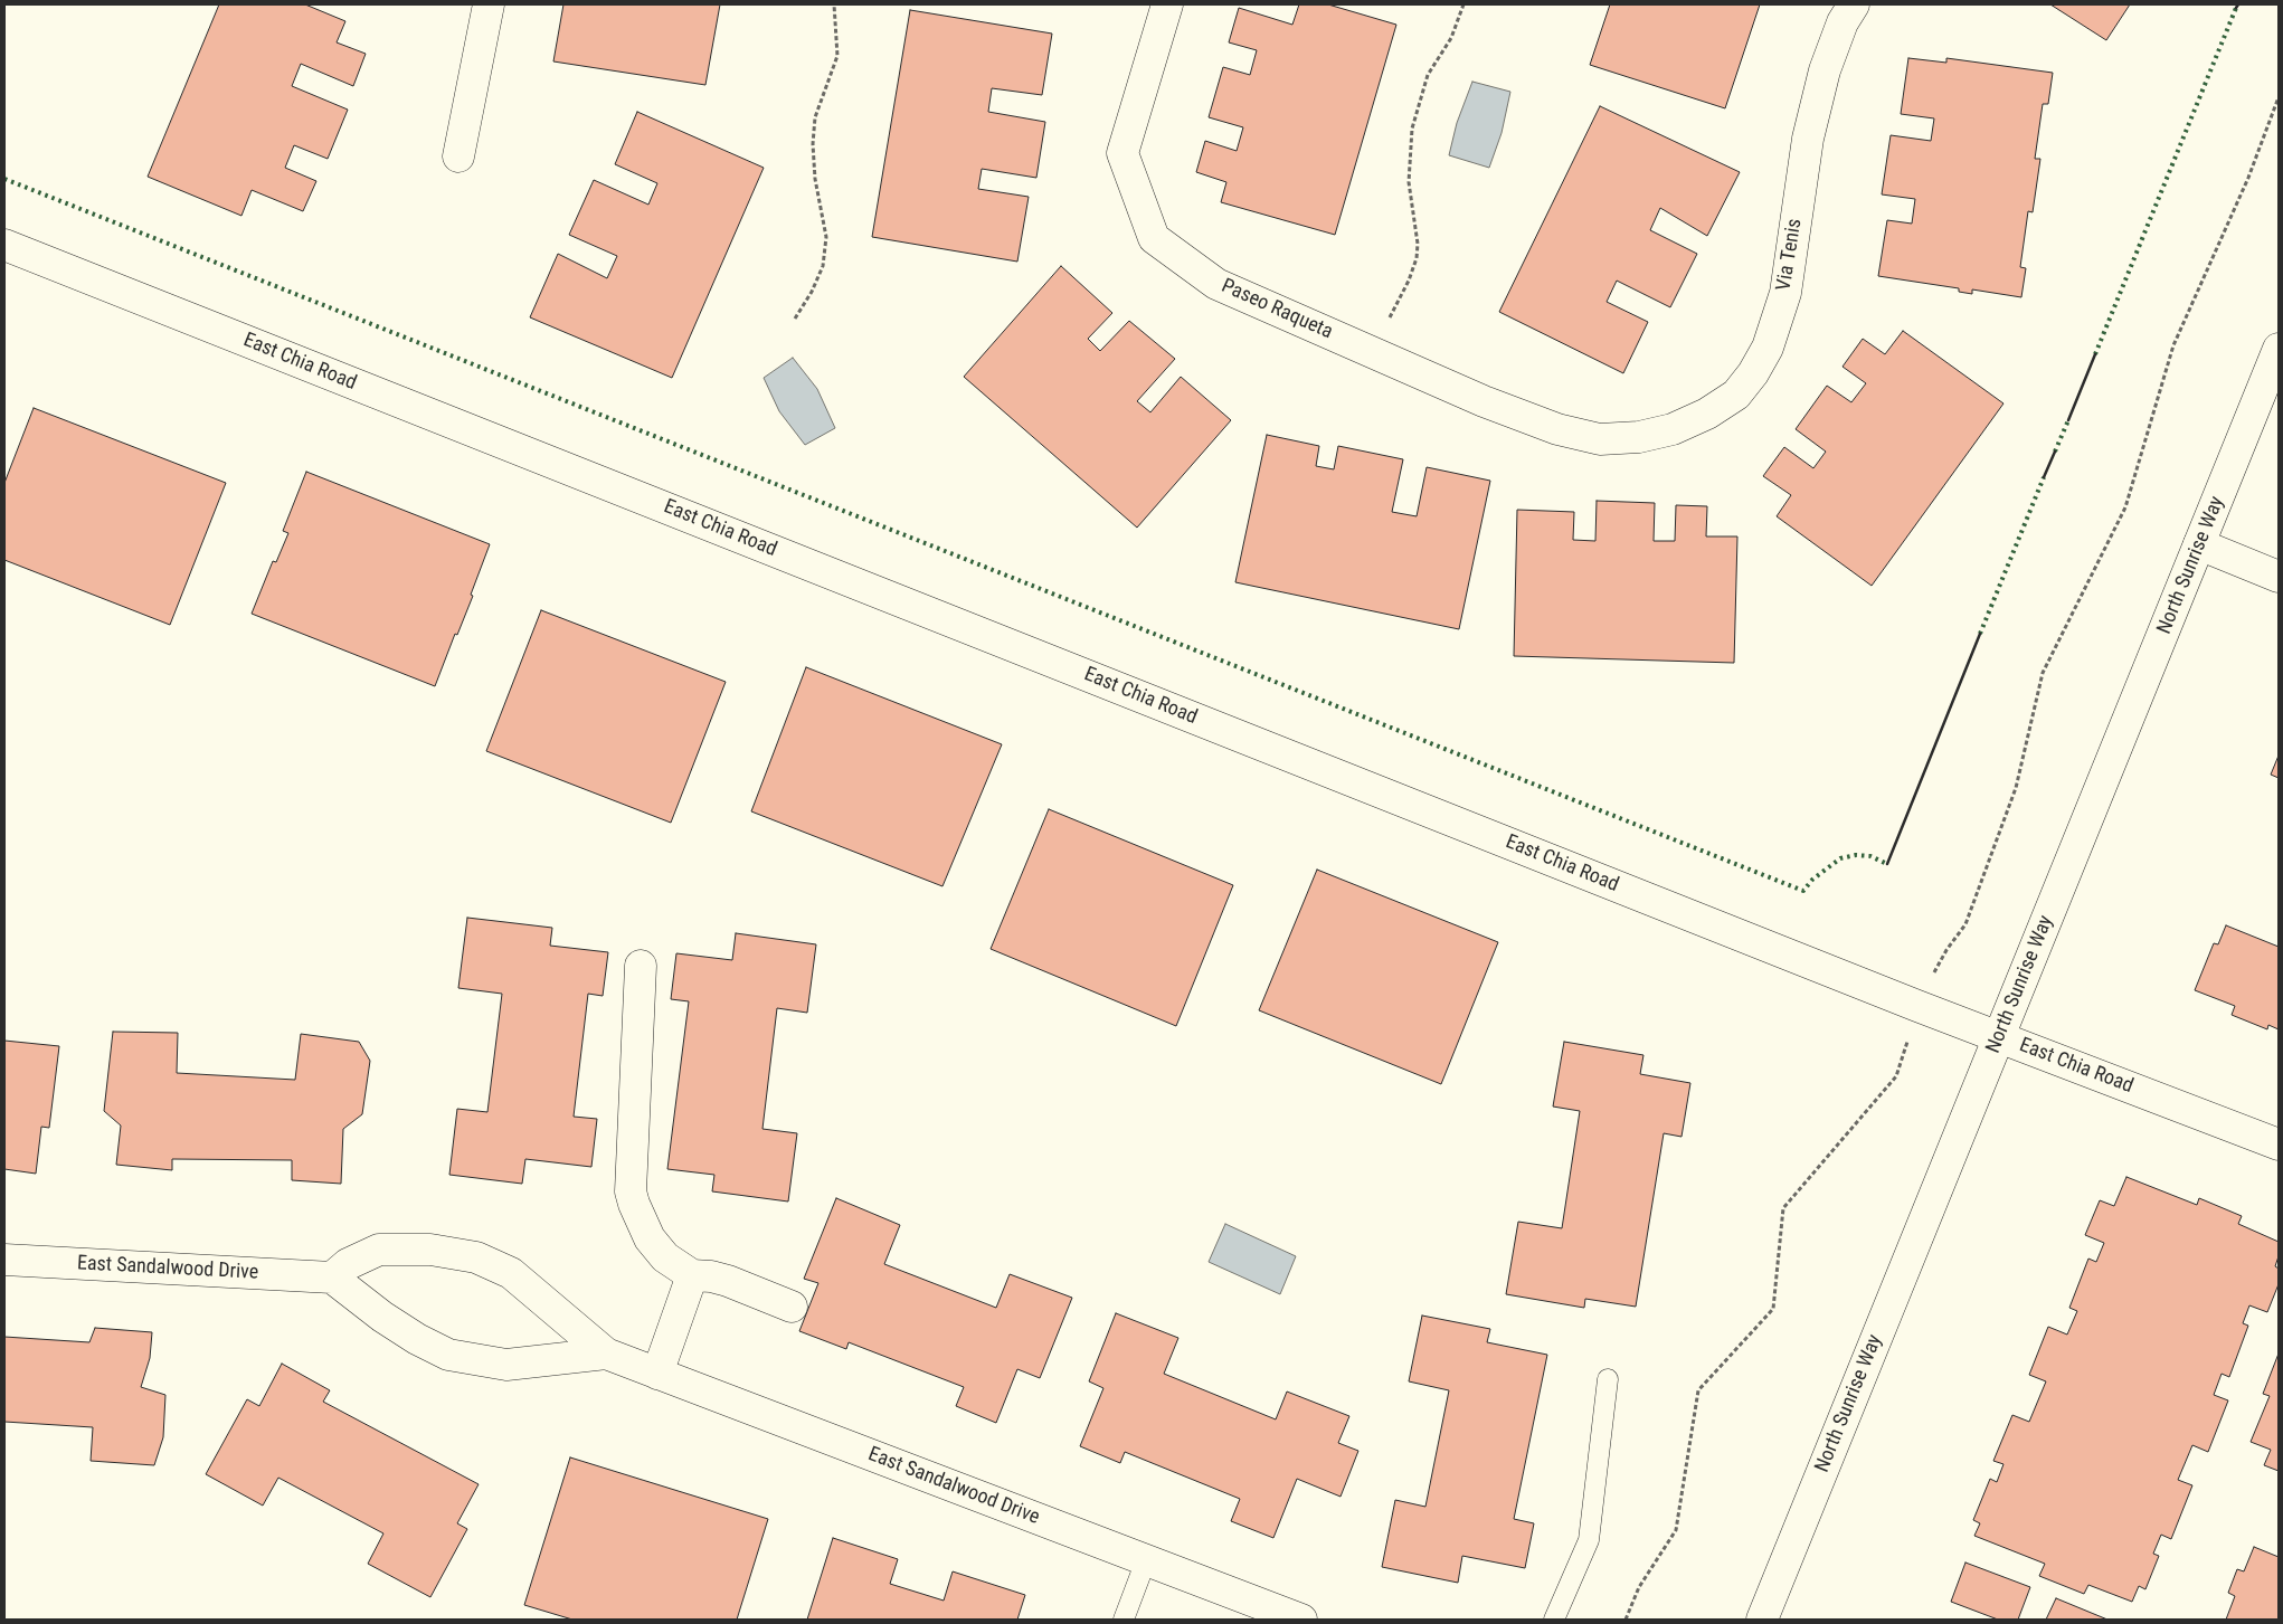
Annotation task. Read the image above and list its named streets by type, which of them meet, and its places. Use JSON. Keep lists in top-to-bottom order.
{
  "streets": {
    "street": [
      "Via Tenis",
      "Paseo Raqueta",
      "East Chia Road",
      "North Sunrise Way",
      "East Sandalwood Drive"
    ]
  },
  "crossings": [
    ["Via Tenis", "Paseo Raqueta"],
    ["East Chia Road", "North Sunrise Way"]
  ]
}
